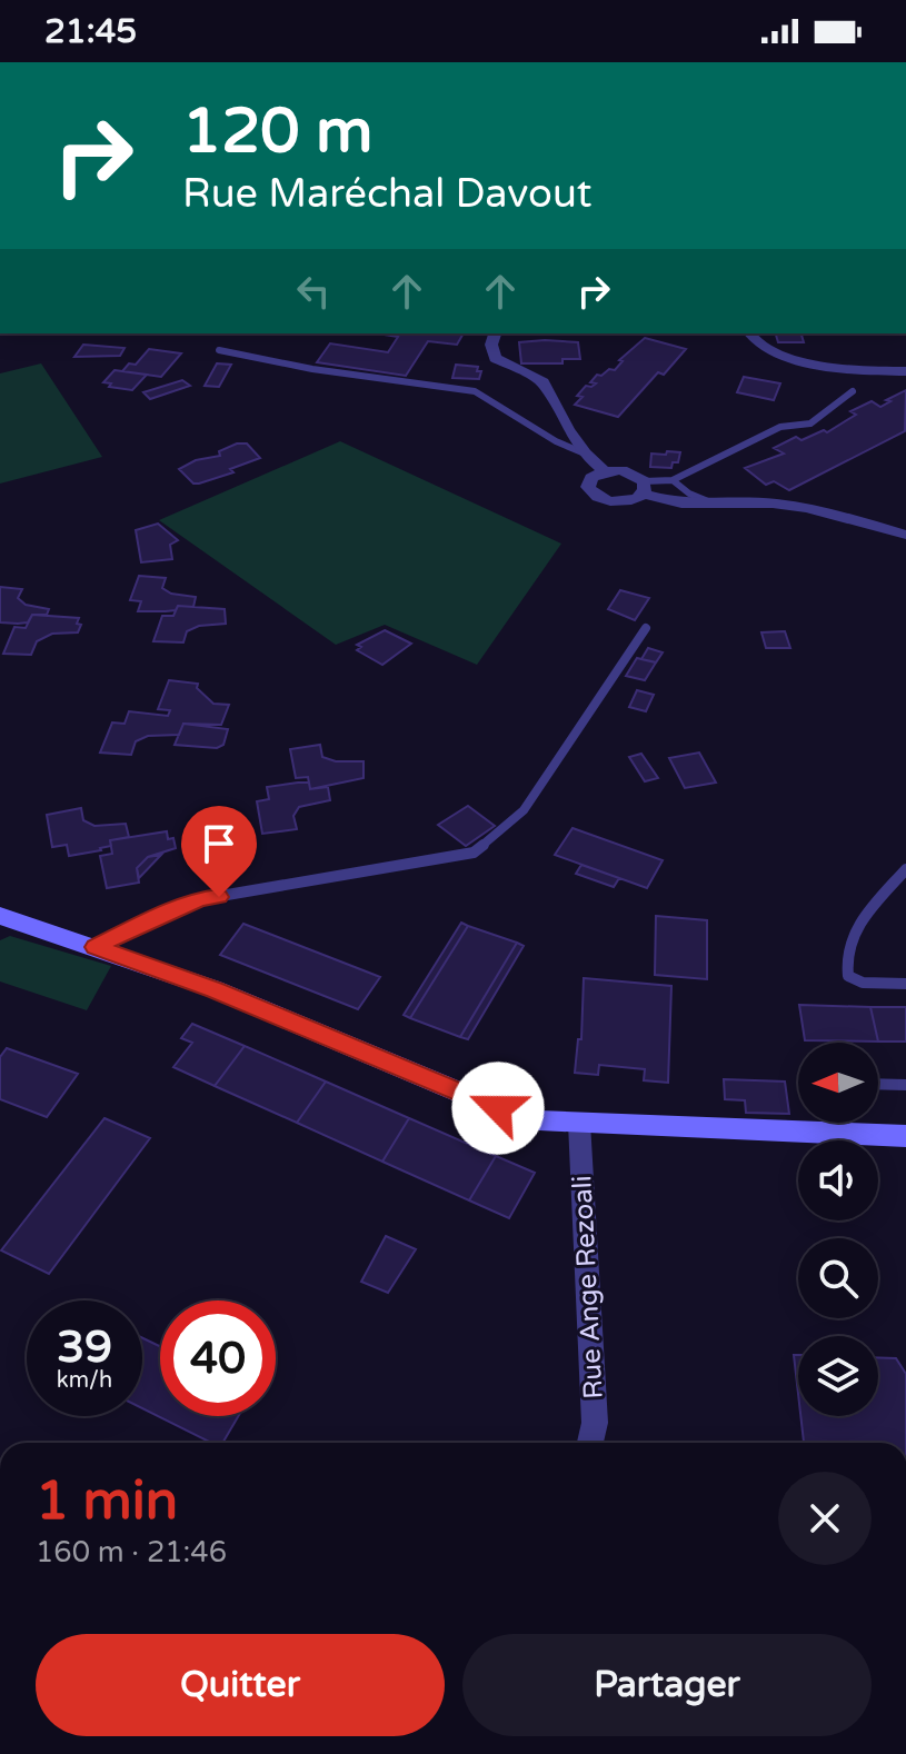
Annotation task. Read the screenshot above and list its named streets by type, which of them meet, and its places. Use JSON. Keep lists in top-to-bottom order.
{
  "streets": {
    "street": ["Rue Ange Rezoali"]
  },
  "north": "left",
  "page": {
    "status": "21:45",
    "turn": ["120 m", "Rue Maréchal Davout"],
    "speed": "39 km/h",
    "limit": "40",
    "heading": ["1 min", "160 m · 21:46"],
    "buttons": ["Quitter", "Partager"]
  }
}
